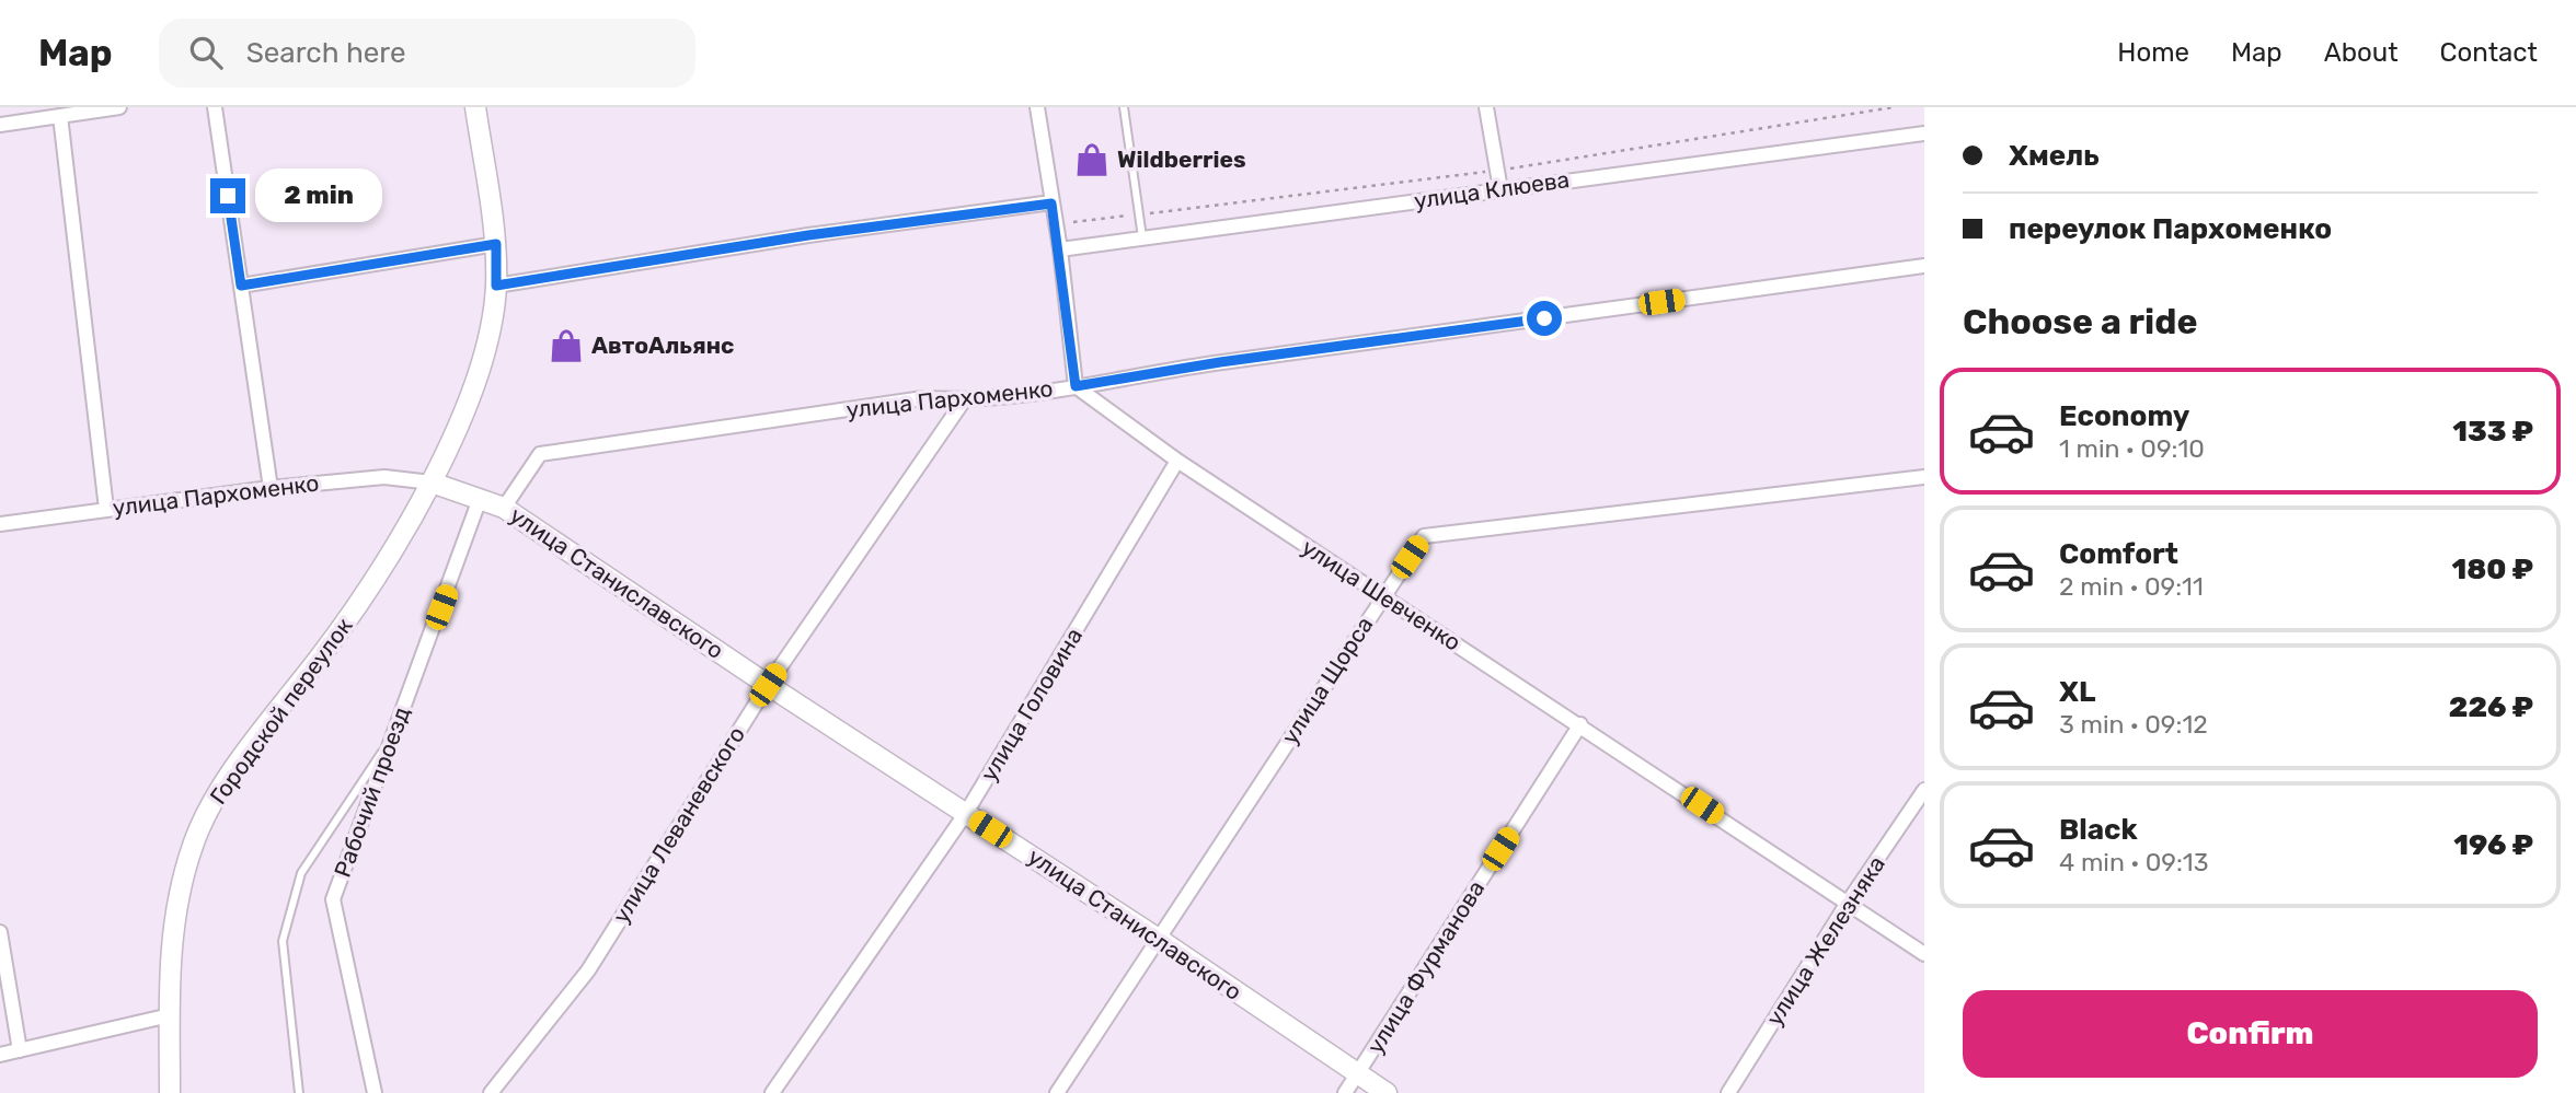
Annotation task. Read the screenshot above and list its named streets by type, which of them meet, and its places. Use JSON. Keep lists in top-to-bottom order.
{
  "streets": {
    "street": [
      "улица Клюева",
      "улица Пархоменко",
      "улица Станиславского",
      "улица Шевченко",
      "улица Щорса",
      "улица Головина",
      "Городской переулок",
      "Рабочий проезд",
      "улица Леваневского",
      "улица Железняка",
      "улица Фурманова"
    ]
  },
  "crossings": [
    ["улица Пархоменко", "улица Станиславского"],
    ["улица Пархоменко", "улица Шевченко"],
    ["улица Пархоменко", "Городской переулок"],
    ["улица Пархоменко", "улица Леваневского"],
    ["улица Станиславского", "улица Щорса"],
    ["улица Станиславского", "улица Головина"],
    ["улица Станиславского", "Городской переулок"],
    ["улица Станиславского", "Рабочий проезд"],
    ["улица Станиславского", "улица Леваневского"],
    ["улица Станиславского", "улица Фурманова"],
    ["улица Шевченко", "улица Щорса"],
    ["улица Шевченко", "улица Головина"],
    ["улица Шевченко", "улица Железняка"],
    ["улица Шевченко", "улица Фурманова"]
  ],
  "places": {
    "shop": ["Wildberries", "АвтоАльянс"]
  },
  "page": {
    "header": "Map",
    "search": "Search here",
    "nav": [
      "Home",
      "Map",
      "About",
      "Contact"
    ],
    "banner": ["Хмель", "переулок Пархоменко"],
    "bubble": "2 min",
    "heading": "Choose a ride",
    "list": [
      {
        "name": "Economy",
        "note": "1 min · 09:10",
        "value": "133 ₽"
      },
      {
        "name": "Comfort",
        "note": "2 min · 09:11",
        "value": "180 ₽"
      },
      {
        "name": "XL",
        "note": "3 min · 09:12",
        "value": "226 ₽"
      },
      {
        "name": "Black",
        "note": "4 min · 09:13",
        "value": "196 ₽"
      }
    ],
    "buttons": "Confirm"
  }
}
